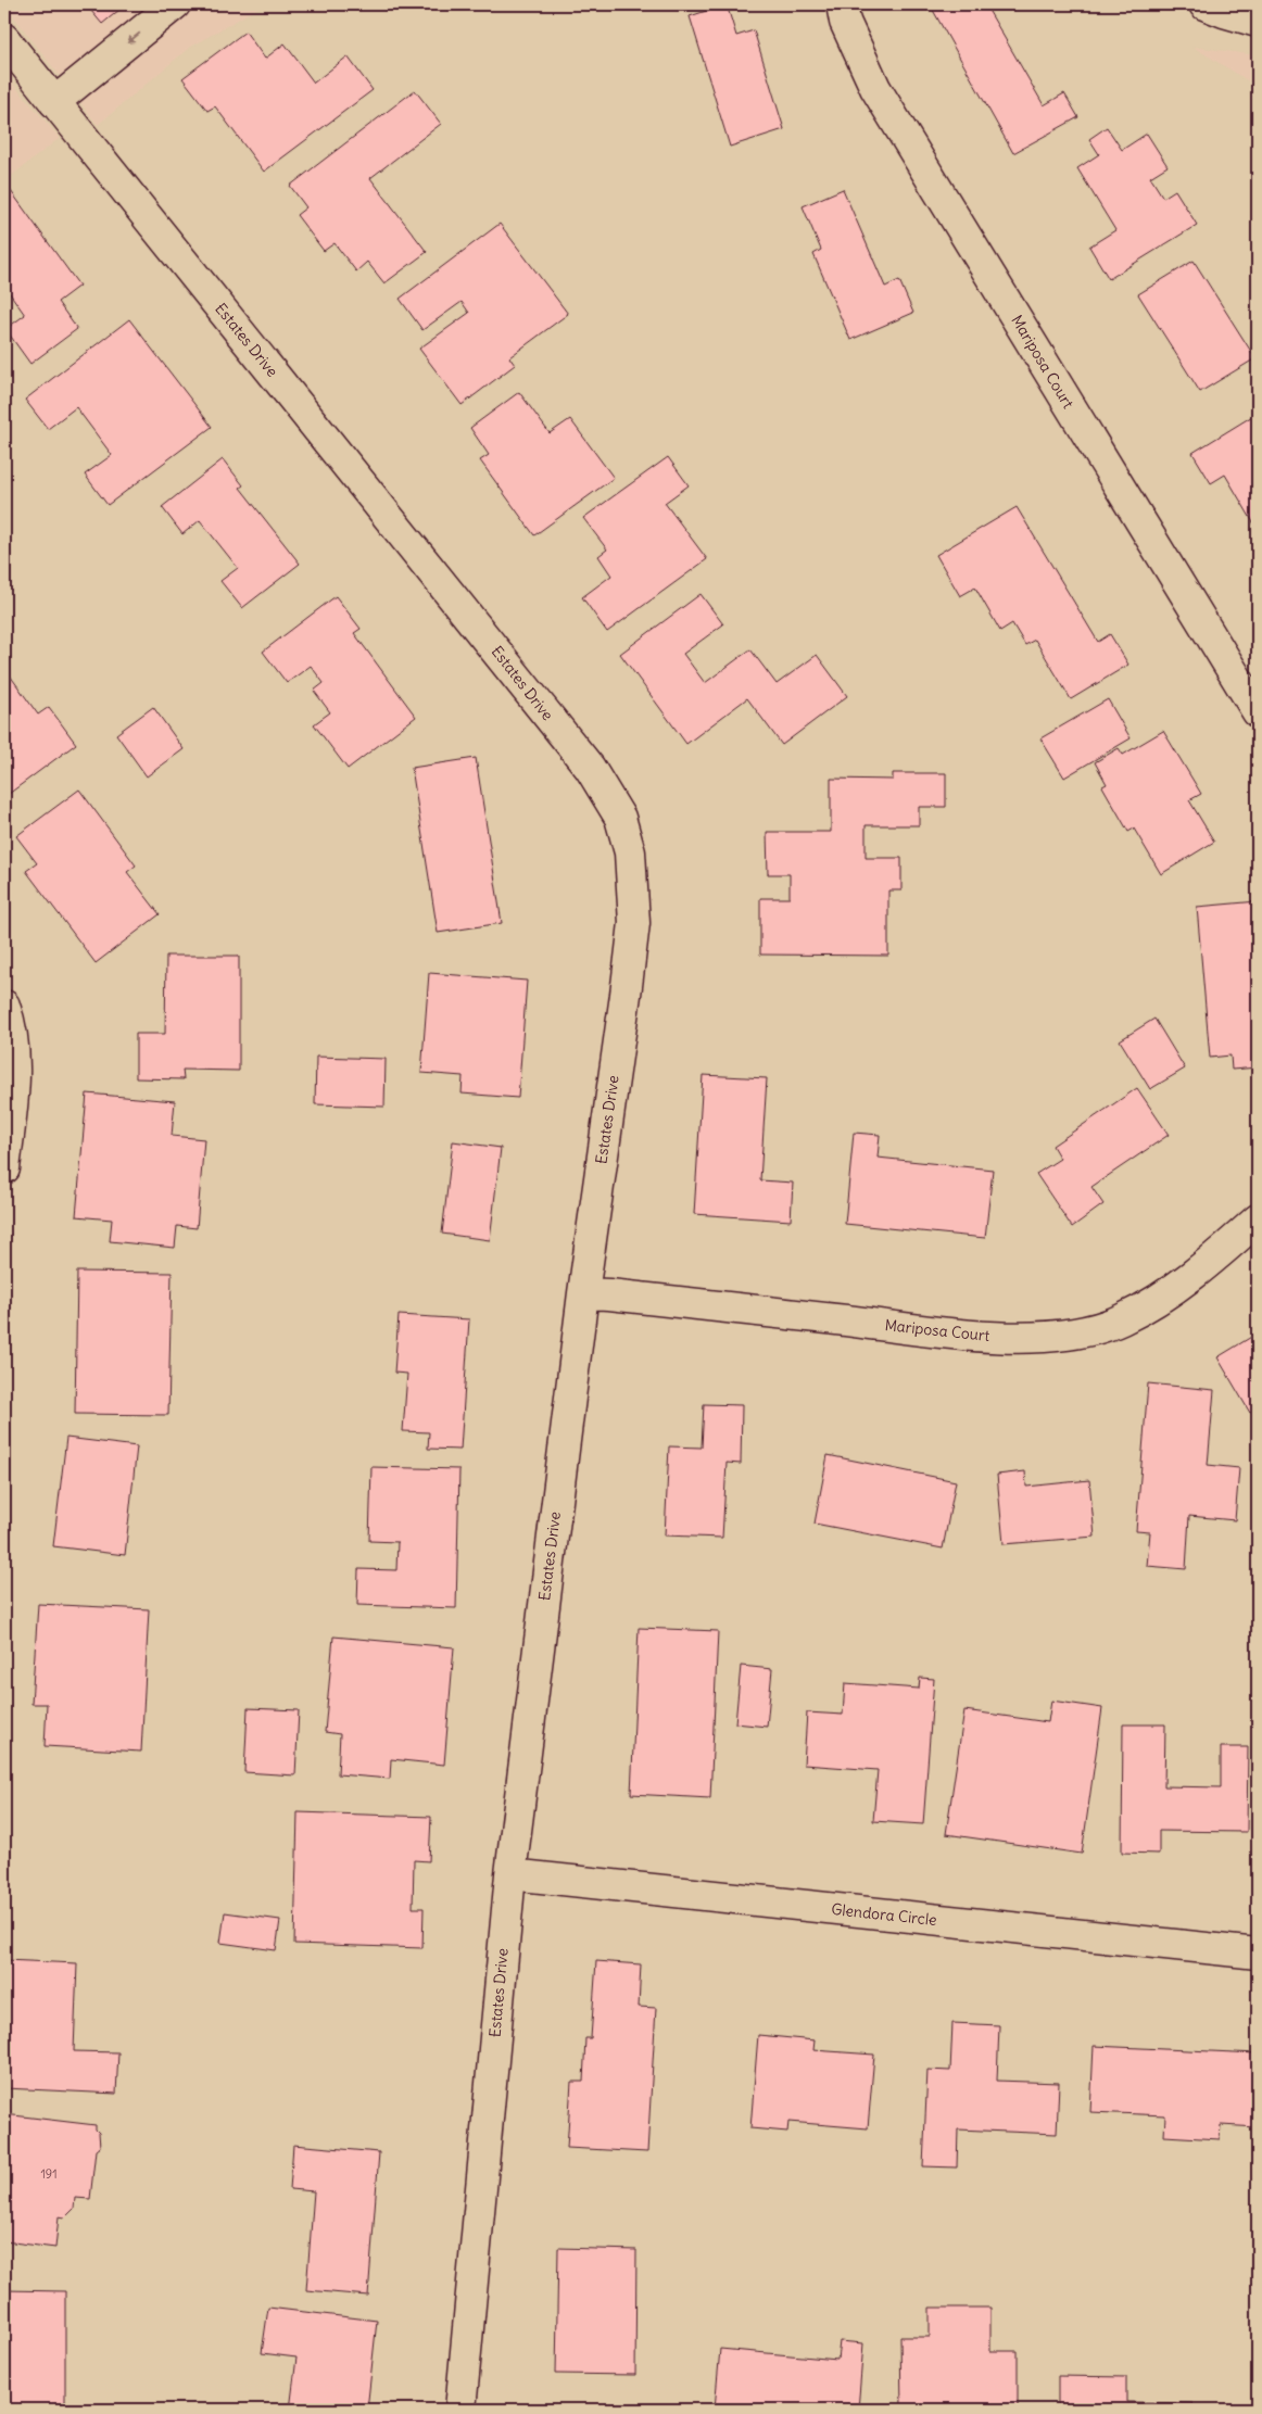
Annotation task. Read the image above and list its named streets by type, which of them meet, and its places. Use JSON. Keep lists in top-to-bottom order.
{
  "streets": {
    "street": ["Estates Drive", "Mariposa Court", "Glendora Circle"]
  },
  "crossings": [
    ["Estates Drive", "Mariposa Court"],
    ["Estates Drive", "Glendora Circle"]
  ],
  "house_numbers": ["191"]
}
